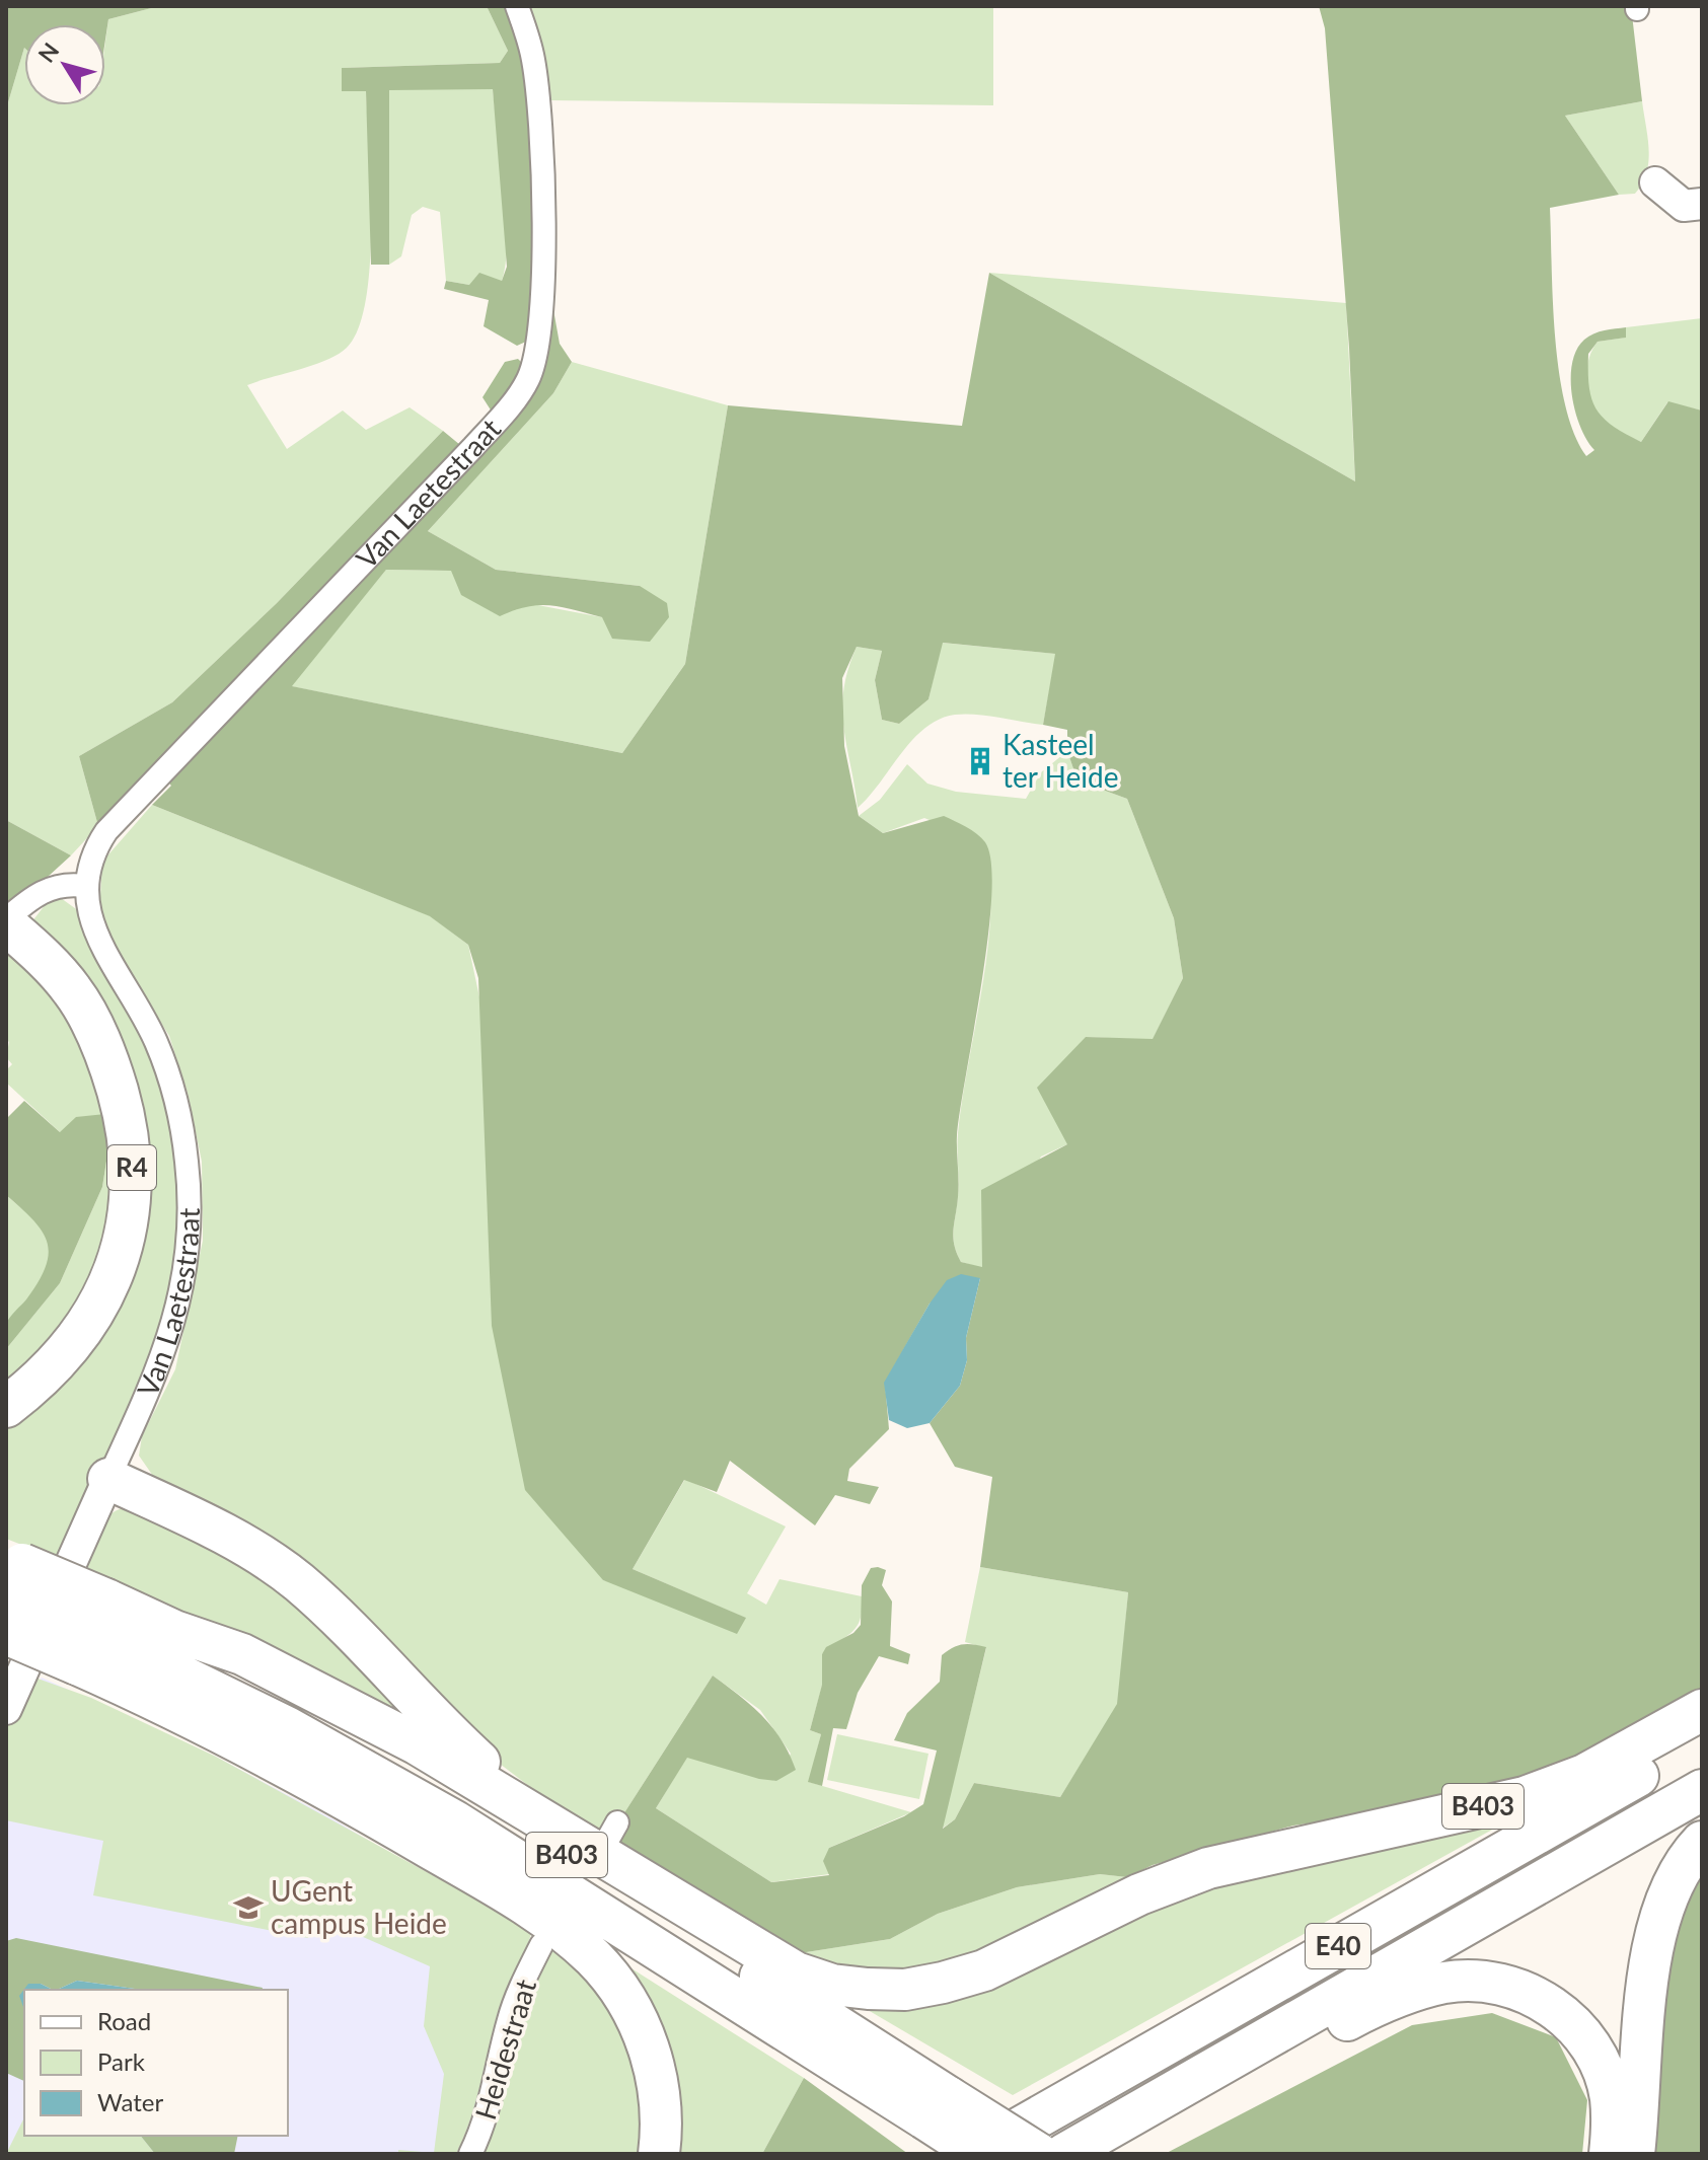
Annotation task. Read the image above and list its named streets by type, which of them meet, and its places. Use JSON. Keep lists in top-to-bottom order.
{
  "streets": {
    "highway": ["R4", "B403", "E40"],
    "main road": ["Van Laetestraat"],
    "street": ["Heidestraat"]
  },
  "crossings": [
    ["Van Laetestraat", "B403"],
    ["B403", "E40"]
  ],
  "places": {
    "building": ["Kasteel ter Heide"],
    "school or university": ["UGent campus Heide"]
  },
  "legend": ["Road", "Park", "Water"],
  "north": "top left"
}
